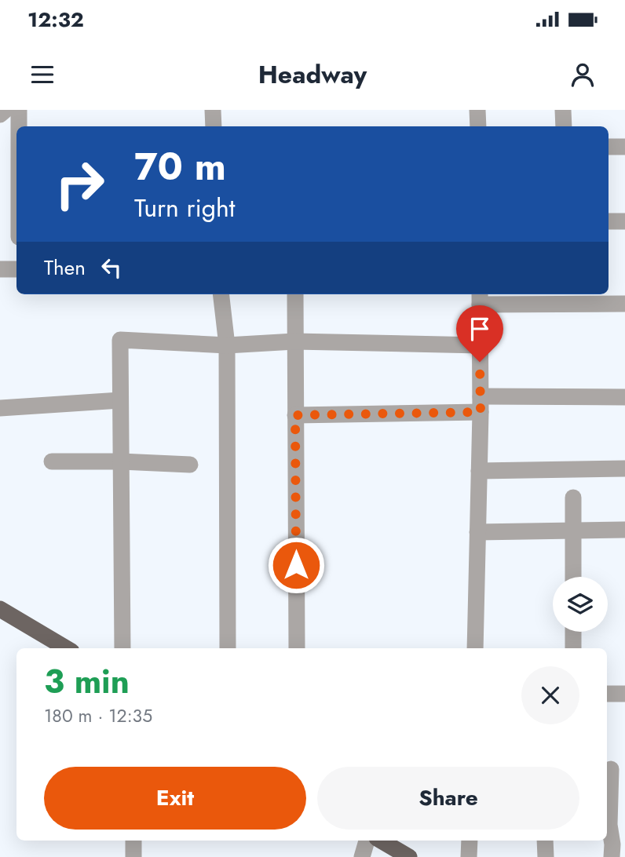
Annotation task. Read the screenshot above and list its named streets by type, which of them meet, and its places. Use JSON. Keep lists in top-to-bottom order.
{
  "page": {
    "status": "12:32",
    "header": "Headway",
    "turn": ["70 m", "Turn right"],
    "then": "Then",
    "heading": ["3 min", "180 m · 12:35"],
    "buttons": ["Exit", "Share"]
  }
}
